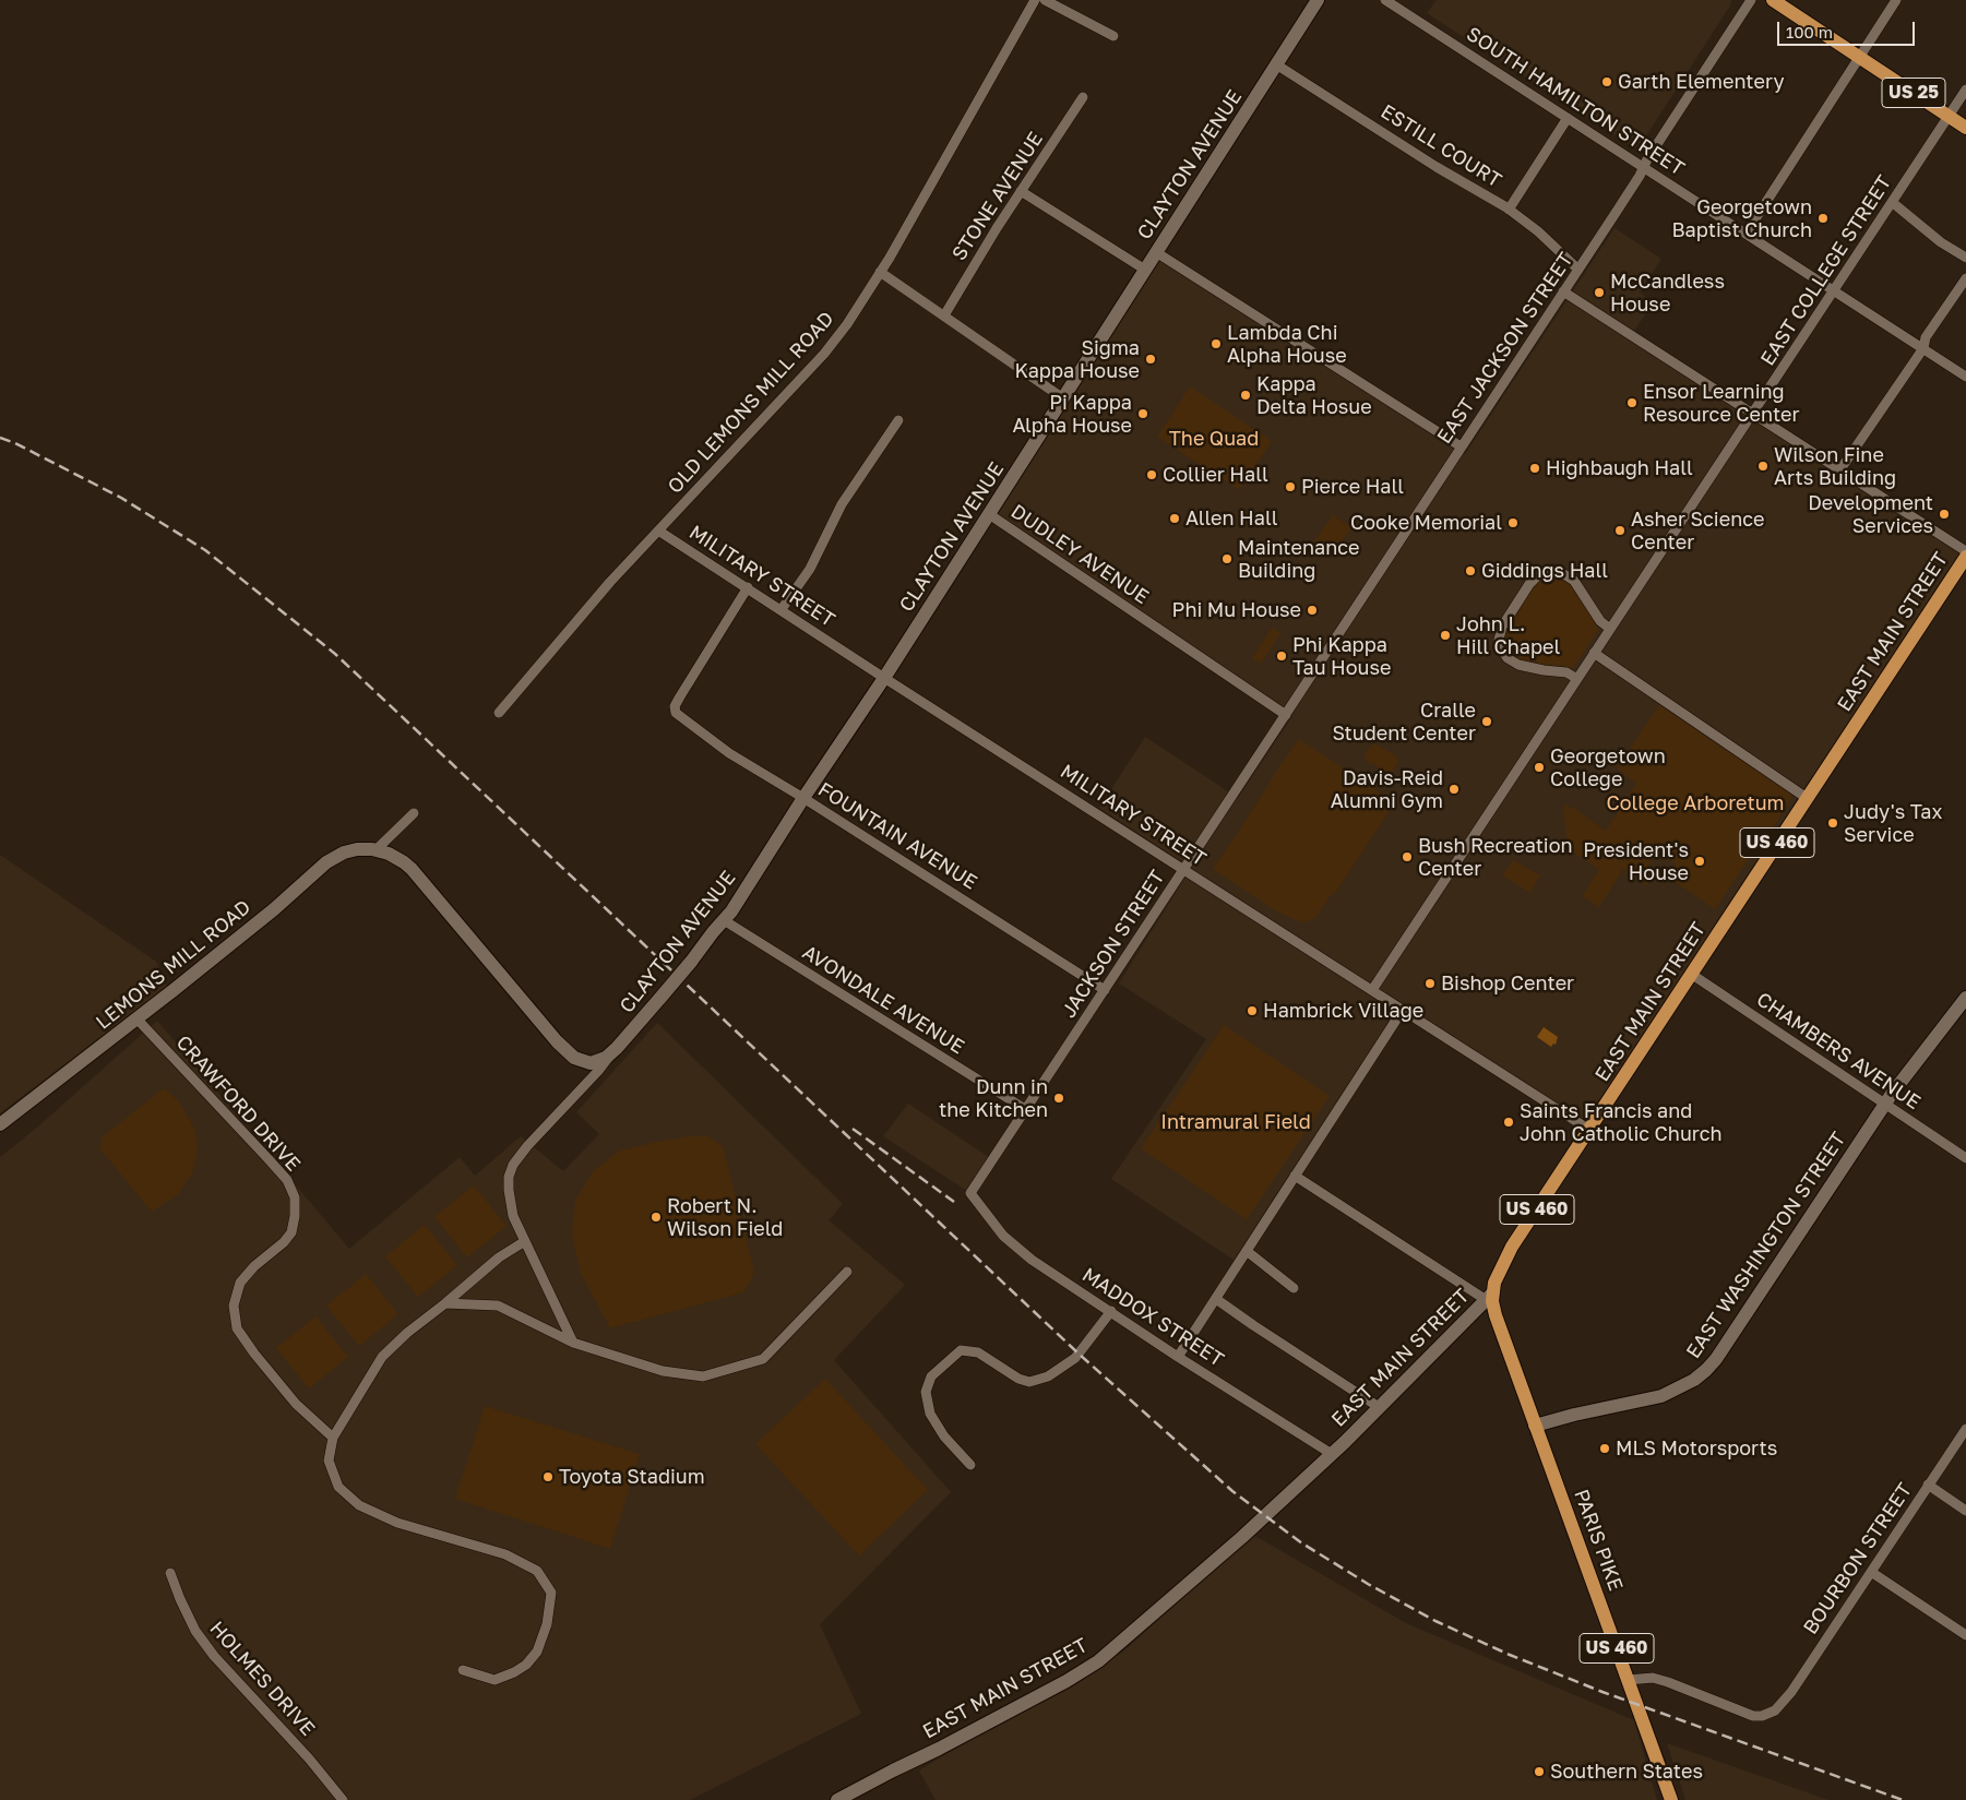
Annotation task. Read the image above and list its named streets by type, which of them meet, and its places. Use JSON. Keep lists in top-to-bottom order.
{
  "streets": {
    "main road": [
      "US 25",
      "EAST MAIN STREET",
      "US 460",
      "PARIS PIKE"
    ],
    "street": [
      "SOUTH HAMILTON STREET",
      "ESTILL COURT",
      "CLAYTON AVENUE",
      "STONE AVENUE",
      "EAST COLLEGE STREET",
      "EAST JACKSON STREET",
      "OLD LEMONS MILL ROAD",
      "DUDLEY AVENUE",
      "MILITARY STREET",
      "FOUNTAIN AVENUE",
      "JACKSON STREET",
      "LEMONS MILL ROAD",
      "AVONDALE AVENUE",
      "CHAMBERS AVENUE",
      "CRAWFORD DRIVE",
      "EAST WASHINGTON STREET",
      "MADDOX STREET",
      "BOURBON STREET",
      "HOLMES DRIVE"
    ]
  },
  "crossings": [
    ["US 25", "EAST COLLEGE STREET"],
    ["SOUTH HAMILTON STREET", "EAST COLLEGE STREET"],
    ["SOUTH HAMILTON STREET", "EAST JACKSON STREET"],
    ["ESTILL COURT", "CLAYTON AVENUE"],
    ["ESTILL COURT", "EAST JACKSON STREET"],
    ["CLAYTON AVENUE", "DUDLEY AVENUE"],
    ["CLAYTON AVENUE", "MILITARY STREET"],
    ["CLAYTON AVENUE", "FOUNTAIN AVENUE"],
    ["CLAYTON AVENUE", "LEMONS MILL ROAD"],
    ["CLAYTON AVENUE", "AVONDALE AVENUE"],
    ["EAST COLLEGE STREET", "MILITARY STREET"],
    ["EAST JACKSON STREET", "DUDLEY AVENUE"],
    ["EAST JACKSON STREET", "JACKSON STREET"],
    ["OLD LEMONS MILL ROAD", "MILITARY STREET"],
    ["DUDLEY AVENUE", "JACKSON STREET"],
    ["MILITARY STREET", "EAST MAIN STREET"],
    ["MILITARY STREET", "FOUNTAIN AVENUE"],
    ["MILITARY STREET", "JACKSON STREET"],
    ["EAST MAIN STREET", "CHAMBERS AVENUE"],
    ["EAST MAIN STREET", "MADDOX STREET"],
    ["EAST MAIN STREET", "PARIS PIKE"],
    ["FOUNTAIN AVENUE", "JACKSON STREET"],
    ["JACKSON STREET", "AVONDALE AVENUE"],
    ["JACKSON STREET", "MADDOX STREET"],
    ["LEMONS MILL ROAD", "CRAWFORD DRIVE"],
    ["CHAMBERS AVENUE", "EAST WASHINGTON STREET"],
    ["EAST WASHINGTON STREET", "PARIS PIKE"],
    ["PARIS PIKE", "BOURBON STREET"]
  ],
  "parks": ["The Quad", "College Arboretum", "Intramural Field"],
  "places": [
    "Garth Elementery",
    "Georgetown Baptist Church",
    "McCandless House",
    "Lambda Chi Alpha House",
    "Sigma Kappa House",
    "Kappa Delta Hosue",
    "Ensor Learning Resource Center",
    "Pi Kappa Alpha House",
    "Wilson Fine Arts Building",
    "Highbaugh Hall",
    "Collier Hall",
    "Pierce Hall",
    "Development Services",
    "Allen Hall",
    "Cooke Memorial",
    "Asher Science Center",
    "Maintenance Building",
    "Giddings Hall",
    "Phi Mu House",
    "John L. Hill Chapel",
    "Phi Kappa Tau House",
    "Cralle Student Center",
    "Georgetown College",
    "Davis-Reid Alumni Gym",
    "Judy's Tax Service",
    "Bush Recreation Center",
    "President's House",
    "Bishop Center",
    "Hambrick Village",
    "Dunn in the Kitchen",
    "Saints Francis and John Catholic Church",
    "Robert N. Wilson Field",
    "MLS Motorsports",
    "Toyota Stadium",
    "Southern States"
  ],
  "scale_bar": "100 m"
}
